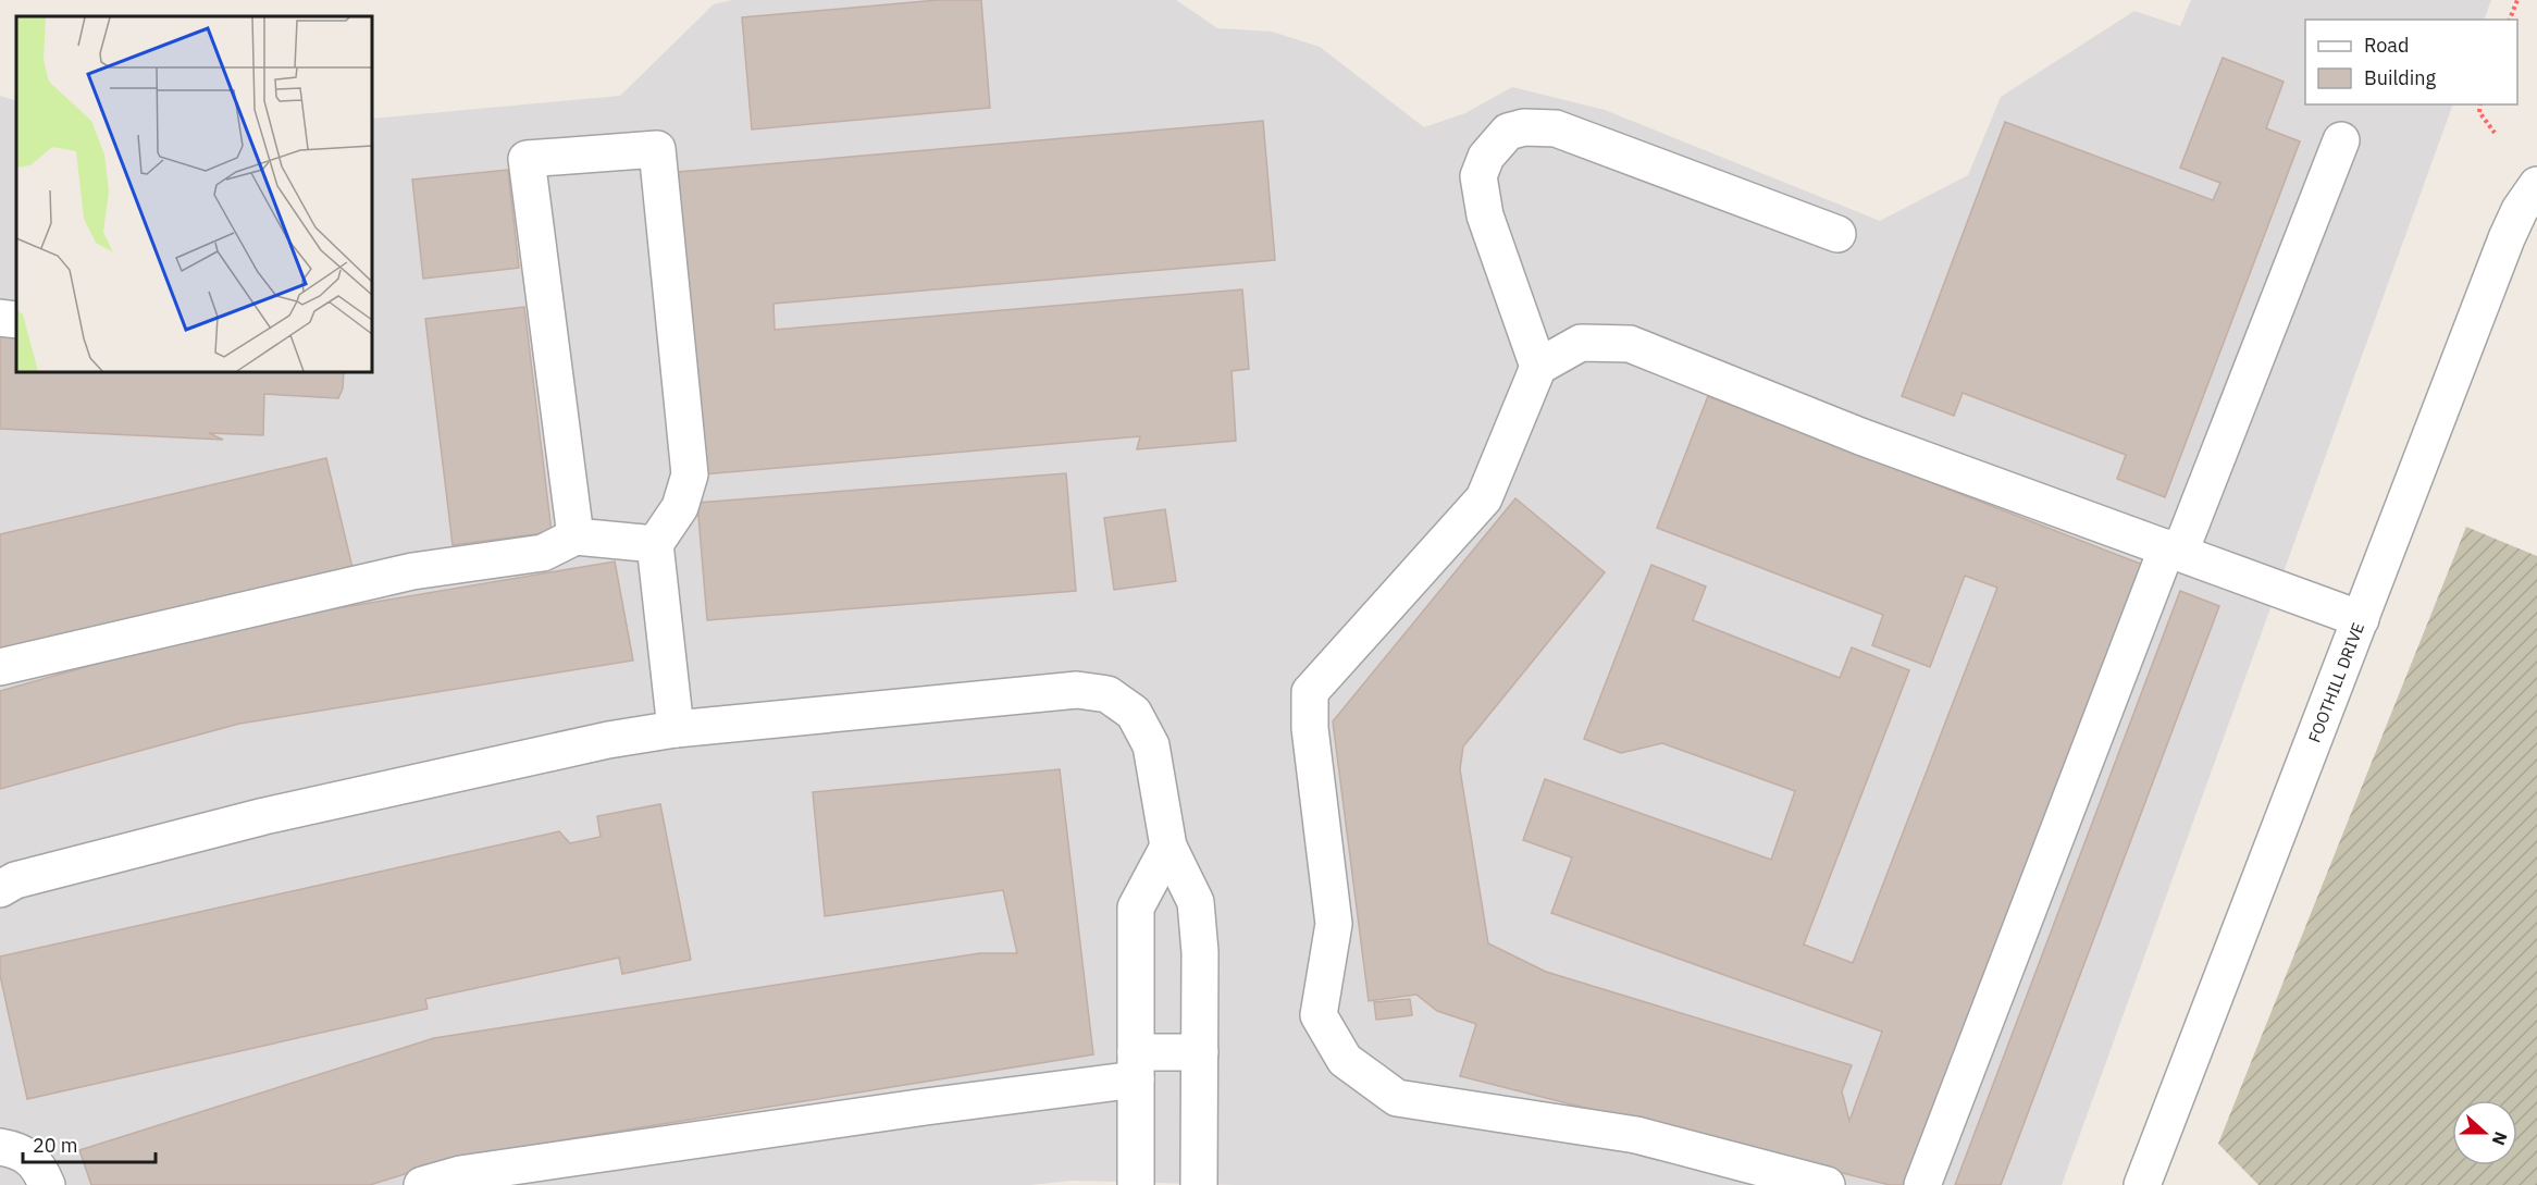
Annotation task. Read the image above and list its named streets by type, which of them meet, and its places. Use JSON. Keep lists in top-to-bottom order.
{
  "streets": {
    "street": ["FOOTHILL DRIVE"]
  },
  "legend": ["Road", "Building"],
  "scale_bar": "20 m",
  "north": "right"
}
